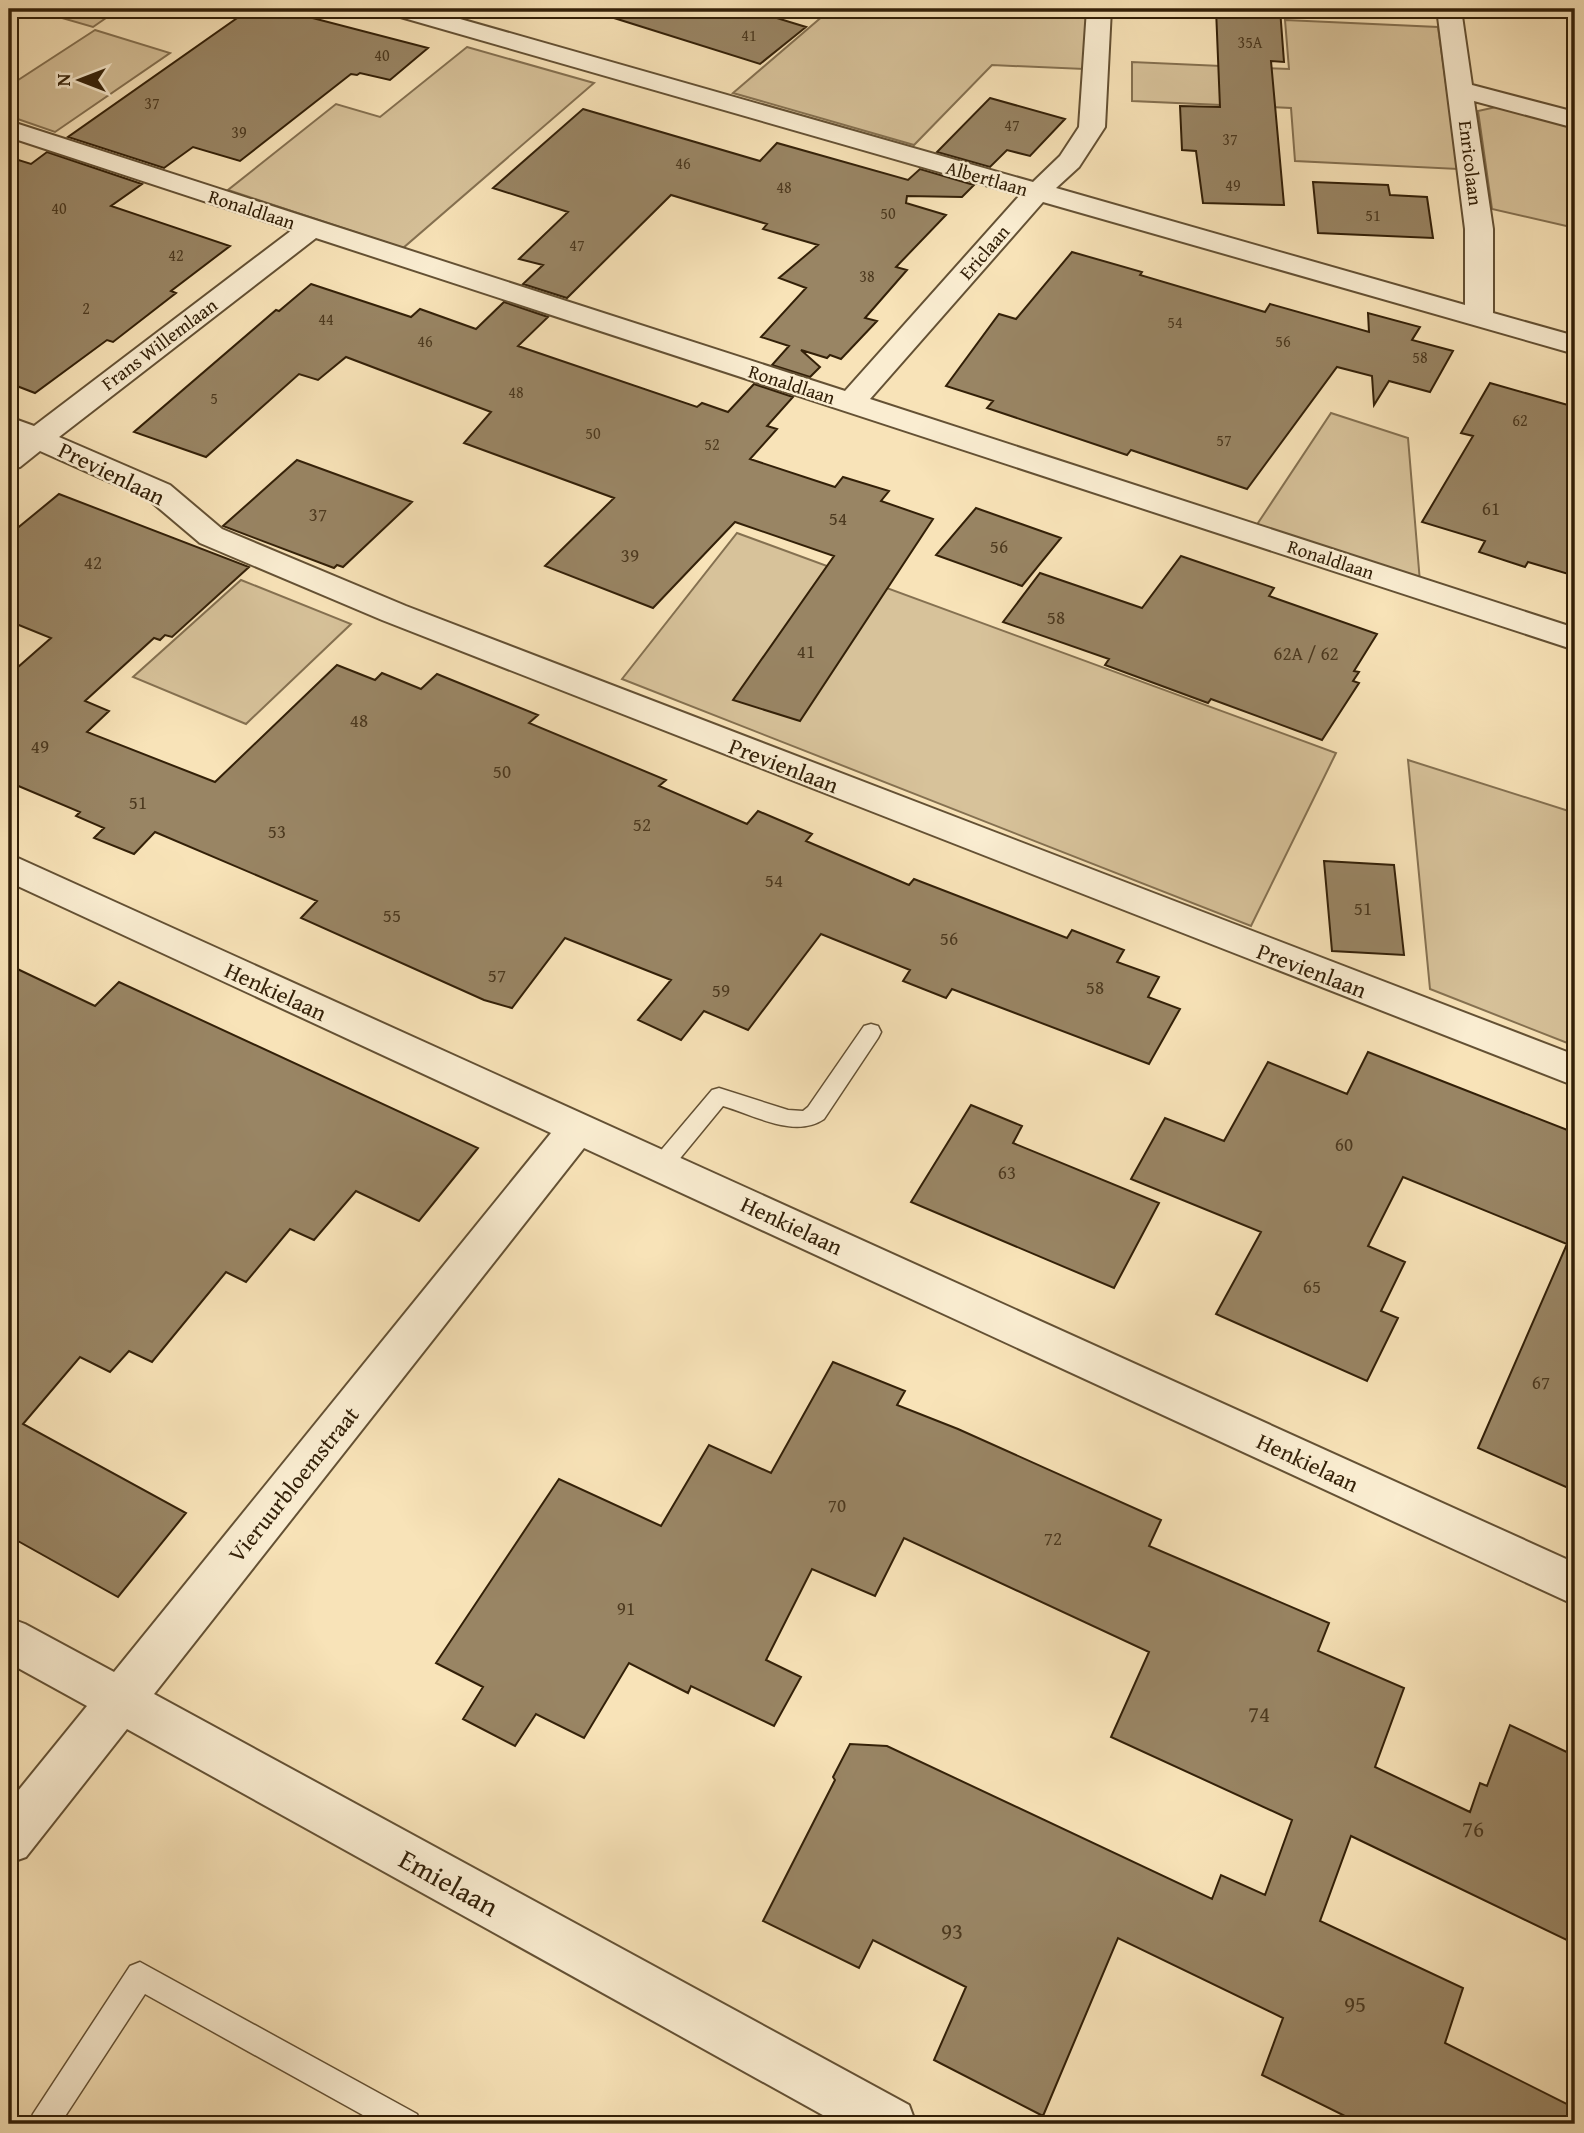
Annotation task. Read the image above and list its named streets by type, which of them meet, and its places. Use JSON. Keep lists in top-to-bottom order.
{
  "streets": {
    "street": [
      "Enricolaan",
      "Albertlaan",
      "Ronaldlaan",
      "Ericlaan",
      "Frans Willemlaan",
      "Previenlaan",
      "Henkielaan",
      "Vieruurbloemstraat",
      "Emielaan"
    ]
  },
  "crossings": [
    ["Enricolaan", "Albertlaan"],
    ["Albertlaan", "Ericlaan"],
    ["Ronaldlaan", "Ericlaan"],
    ["Ronaldlaan", "Frans Willemlaan"],
    ["Frans Willemlaan", "Previenlaan"],
    ["Henkielaan", "Vieruurbloemstraat"],
    ["Vieruurbloemstraat", "Emielaan"]
  ],
  "house_numbers": [
    "41",
    "35A",
    "40",
    "37",
    "47",
    "39",
    "37",
    "46",
    "49",
    "48",
    "40",
    "50",
    "51",
    "47",
    "42",
    "38",
    "2",
    "44",
    "54",
    "46",
    "56",
    "58",
    "48",
    "5",
    "62",
    "50",
    "57",
    "52",
    "61",
    "37",
    "54",
    "56",
    "39",
    "42",
    "58",
    "41",
    "62A / 62",
    "48",
    "49",
    "50",
    "51",
    "52",
    "53",
    "54",
    "51",
    "55",
    "56",
    "57",
    "58",
    "59",
    "60",
    "63",
    "65",
    "67",
    "70",
    "72",
    "91",
    "74",
    "76",
    "93",
    "95"
  ],
  "north": "left"
}
